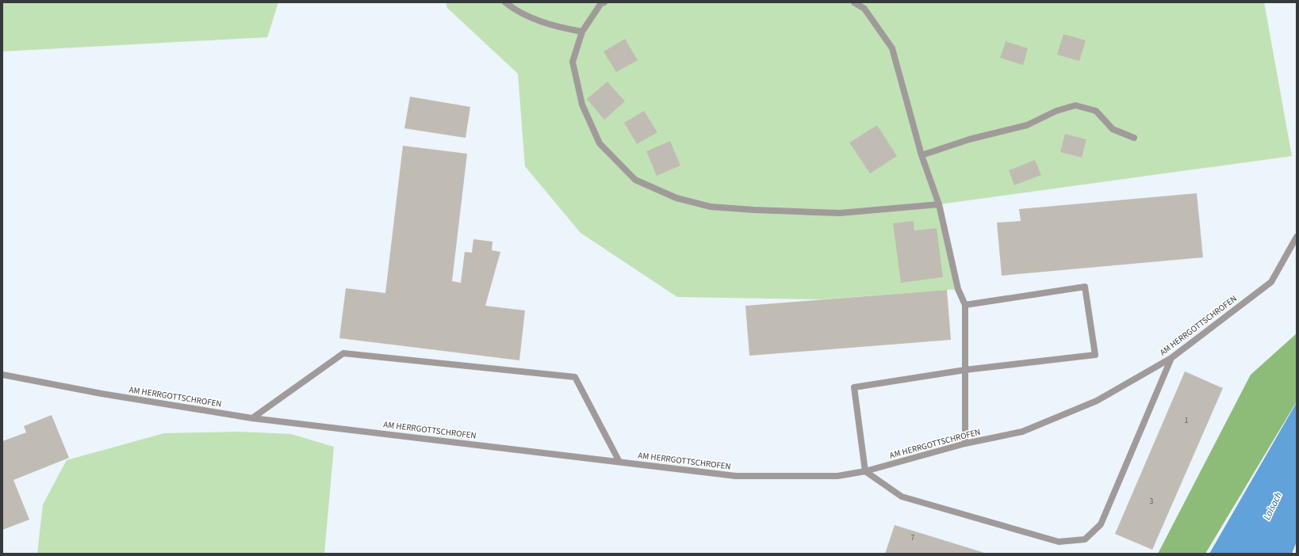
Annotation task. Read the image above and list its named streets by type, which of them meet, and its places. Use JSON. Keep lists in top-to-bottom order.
{
  "streets": {
    "lane": ["AM HERRGOTTSCHROFEN"]
  },
  "water": ["Loisach"],
  "house_numbers": ["1", "3", "7"]
}
